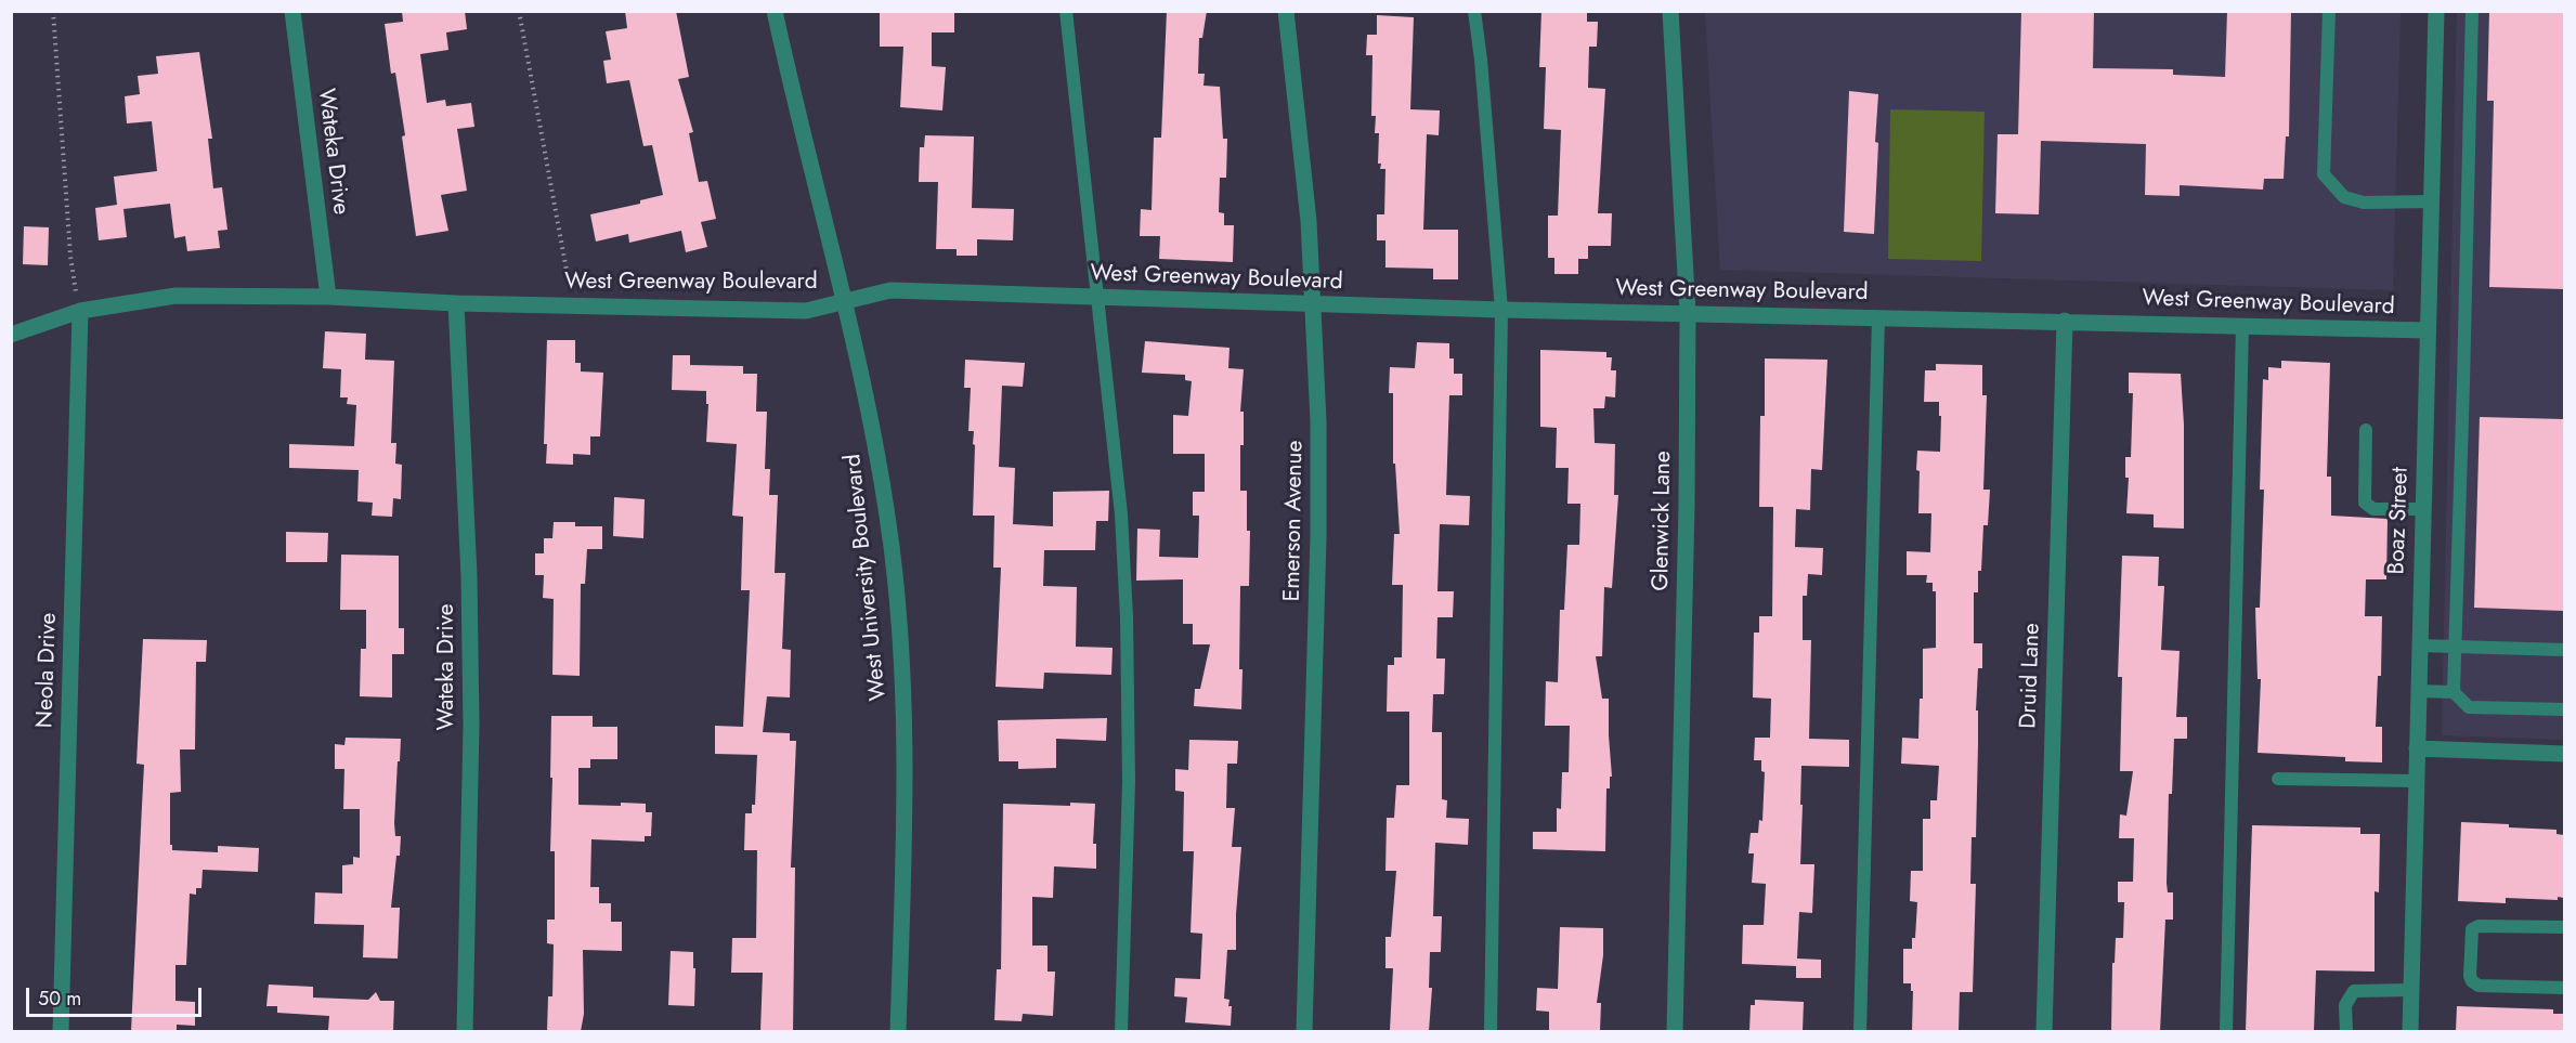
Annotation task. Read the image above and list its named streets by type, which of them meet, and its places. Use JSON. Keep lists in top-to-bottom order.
{
  "streets": {
    "street": [
      "Wateka Drive",
      "West Greenway Boulevard",
      "Emerson Avenue",
      "Glenwick Lane",
      "Boaz Street",
      "West University Boulevard",
      "Neola Drive",
      "Druid Lane"
    ]
  },
  "crossings": [
    ["Wateka Drive", "West Greenway Boulevard"],
    ["West Greenway Boulevard", "Emerson Avenue"],
    ["West Greenway Boulevard", "Glenwick Lane"],
    ["West Greenway Boulevard", "Boaz Street"],
    ["West Greenway Boulevard", "West University Boulevard"],
    ["West Greenway Boulevard", "Neola Drive"],
    ["West Greenway Boulevard", "Druid Lane"]
  ],
  "scale_bar": "50 m"
}
